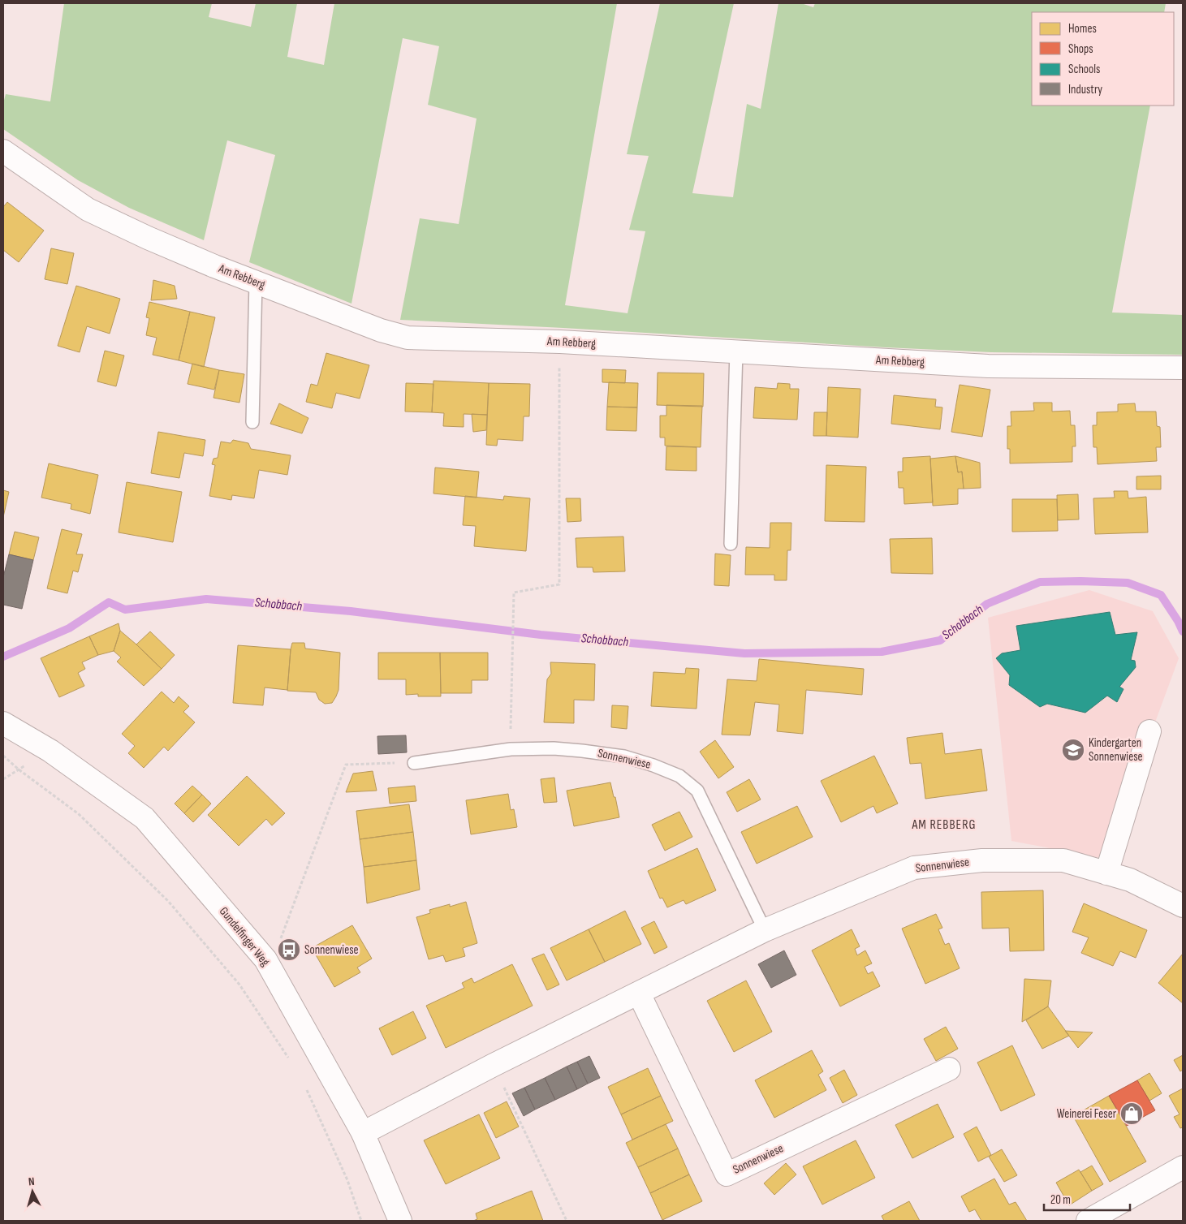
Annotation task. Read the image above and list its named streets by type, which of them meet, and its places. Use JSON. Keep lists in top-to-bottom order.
{
  "streets": {
    "street": ["Am Rebberg", "Sonnenwiese", "Gundelfinger Weg"]
  },
  "crossings": [
    ["Sonnenwiese", "Gundelfinger Weg"]
  ],
  "districts": ["AM REBBERG"],
  "water": ["Schobbach"],
  "places": {
    "school or university": ["Kindergarten Sonnenwiese"],
    "bus stop": ["Sonnenwiese"],
    "shop": ["Weinerei Feser"]
  },
  "legend": [
    "Homes",
    "Shops",
    "Schools",
    "Industry"
  ],
  "scale_bar": "20 m",
  "north": "top"
}
